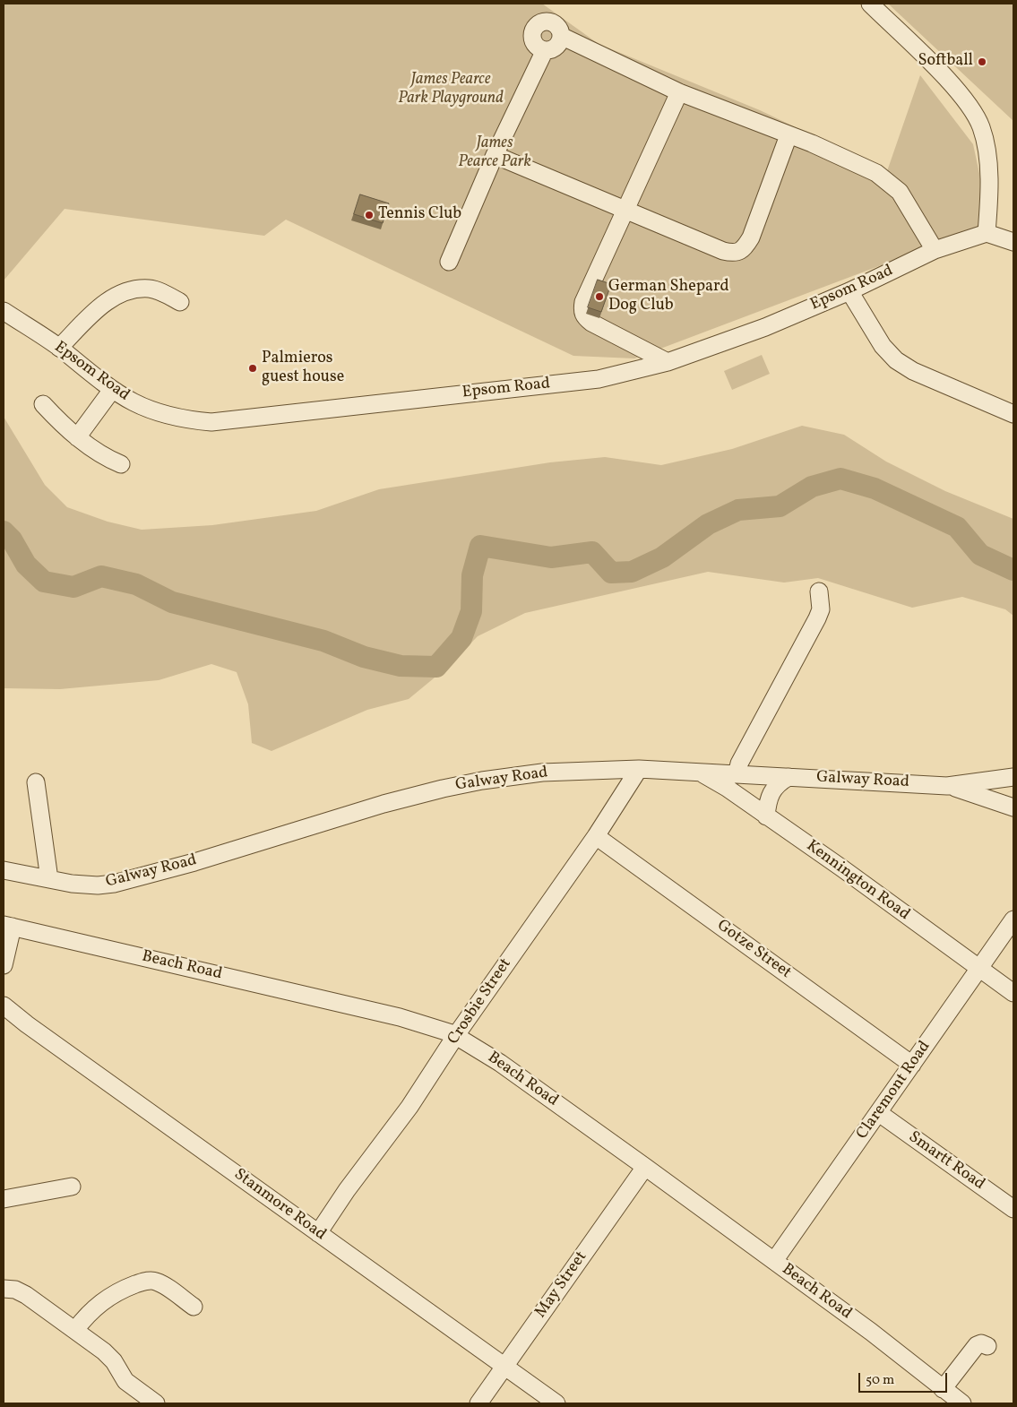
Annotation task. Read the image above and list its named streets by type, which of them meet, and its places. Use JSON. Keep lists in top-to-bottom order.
{
  "streets": {
    "street": [
      "Epsom Road",
      "Galway Road",
      "Kennington Road",
      "Gotze Street",
      "Beach Road",
      "Crosbie Street",
      "Claremont Road",
      "Smartt Road",
      "Stanmore Road",
      "May Street"
    ]
  },
  "crossings": [
    ["Galway Road", "Kennington Road"],
    ["Galway Road", "Crosbie Street"],
    ["Kennington Road", "Claremont Road"],
    ["Gotze Street", "Crosbie Street"],
    ["Gotze Street", "Claremont Road"],
    ["Beach Road", "Crosbie Street"],
    ["Beach Road", "Claremont Road"],
    ["Beach Road", "May Street"],
    ["Crosbie Street", "Stanmore Road"],
    ["Claremont Road", "Smartt Road"],
    ["Stanmore Road", "May Street"]
  ],
  "parks": ["James Pearce Park Playground", "James Pearce Park"],
  "places": [
    "Softball",
    "Tennis Club",
    "German Shepard Dog Club",
    "Palmieros guest house"
  ],
  "scale_bar": "50 m"
}
